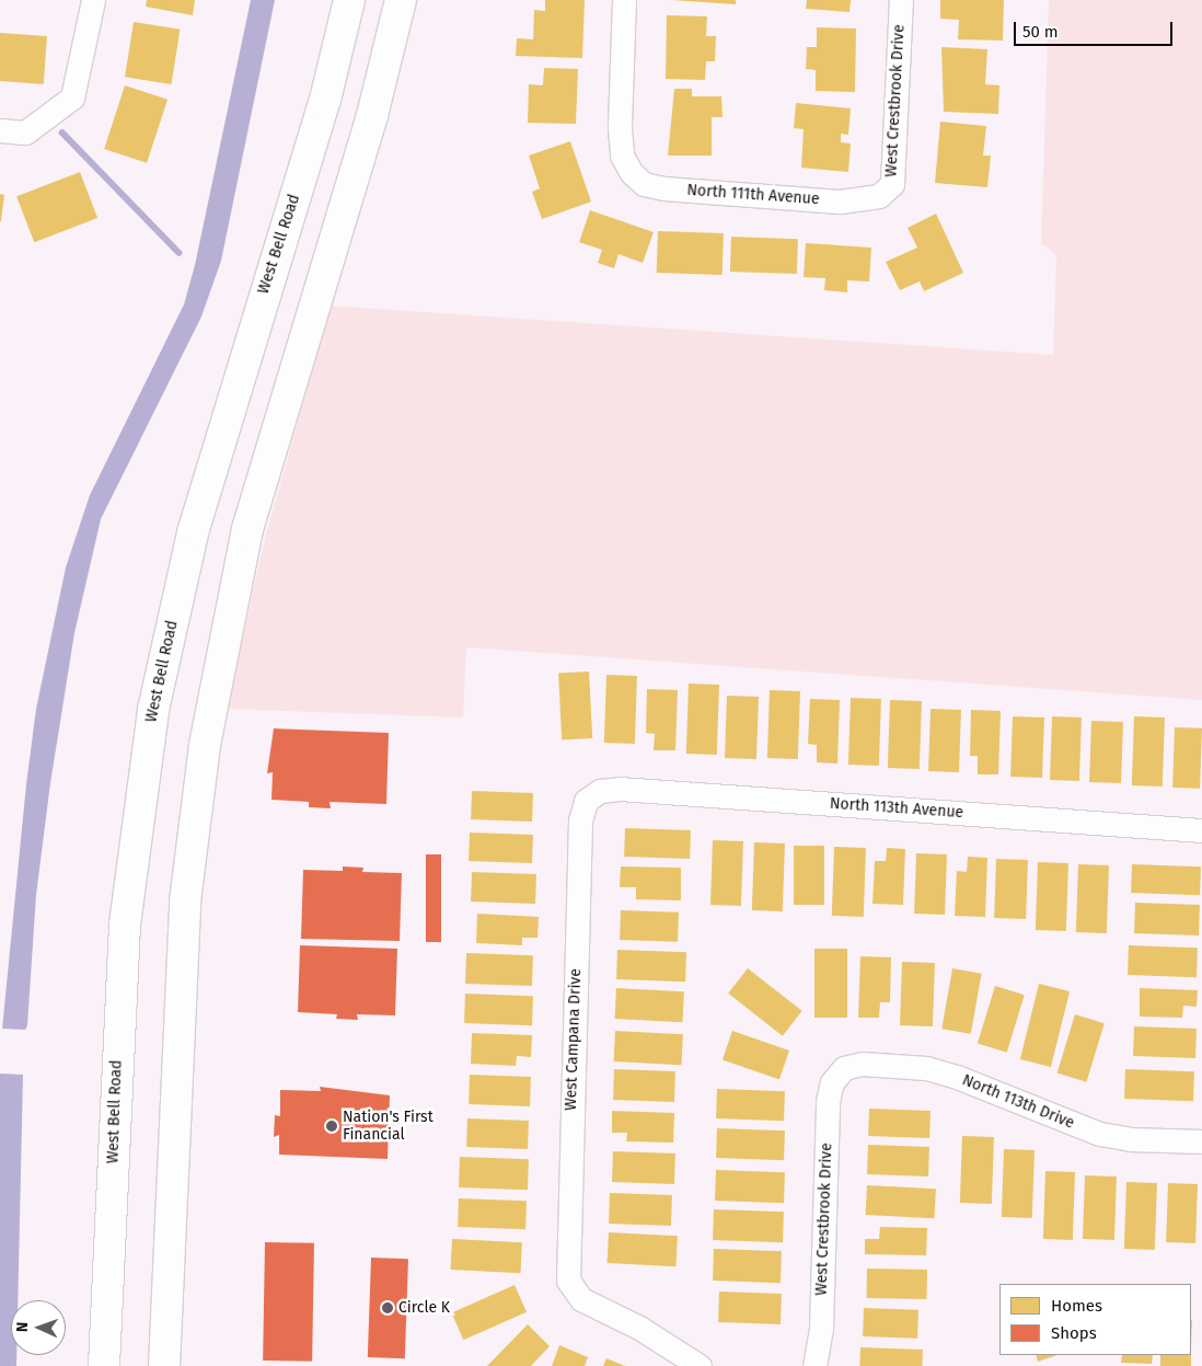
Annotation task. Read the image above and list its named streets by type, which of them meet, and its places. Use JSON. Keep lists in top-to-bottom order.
{
  "streets": {
    "main road": ["West Bell Road"],
    "street": [
      "West Crestbrook Drive",
      "North 111th Avenue",
      "North 113th Avenue",
      "West Campana Drive",
      "North 113th Drive"
    ]
  },
  "crossings": [
    ["West Crestbrook Drive", "North 111th Avenue"],
    ["West Crestbrook Drive", "North 113th Drive"],
    ["North 113th Avenue", "West Campana Drive"]
  ],
  "places": ["Nation's First Financial", "Circle K"],
  "legend": ["Homes", "Shops"],
  "scale_bar": "50 m",
  "north": "left"
}
